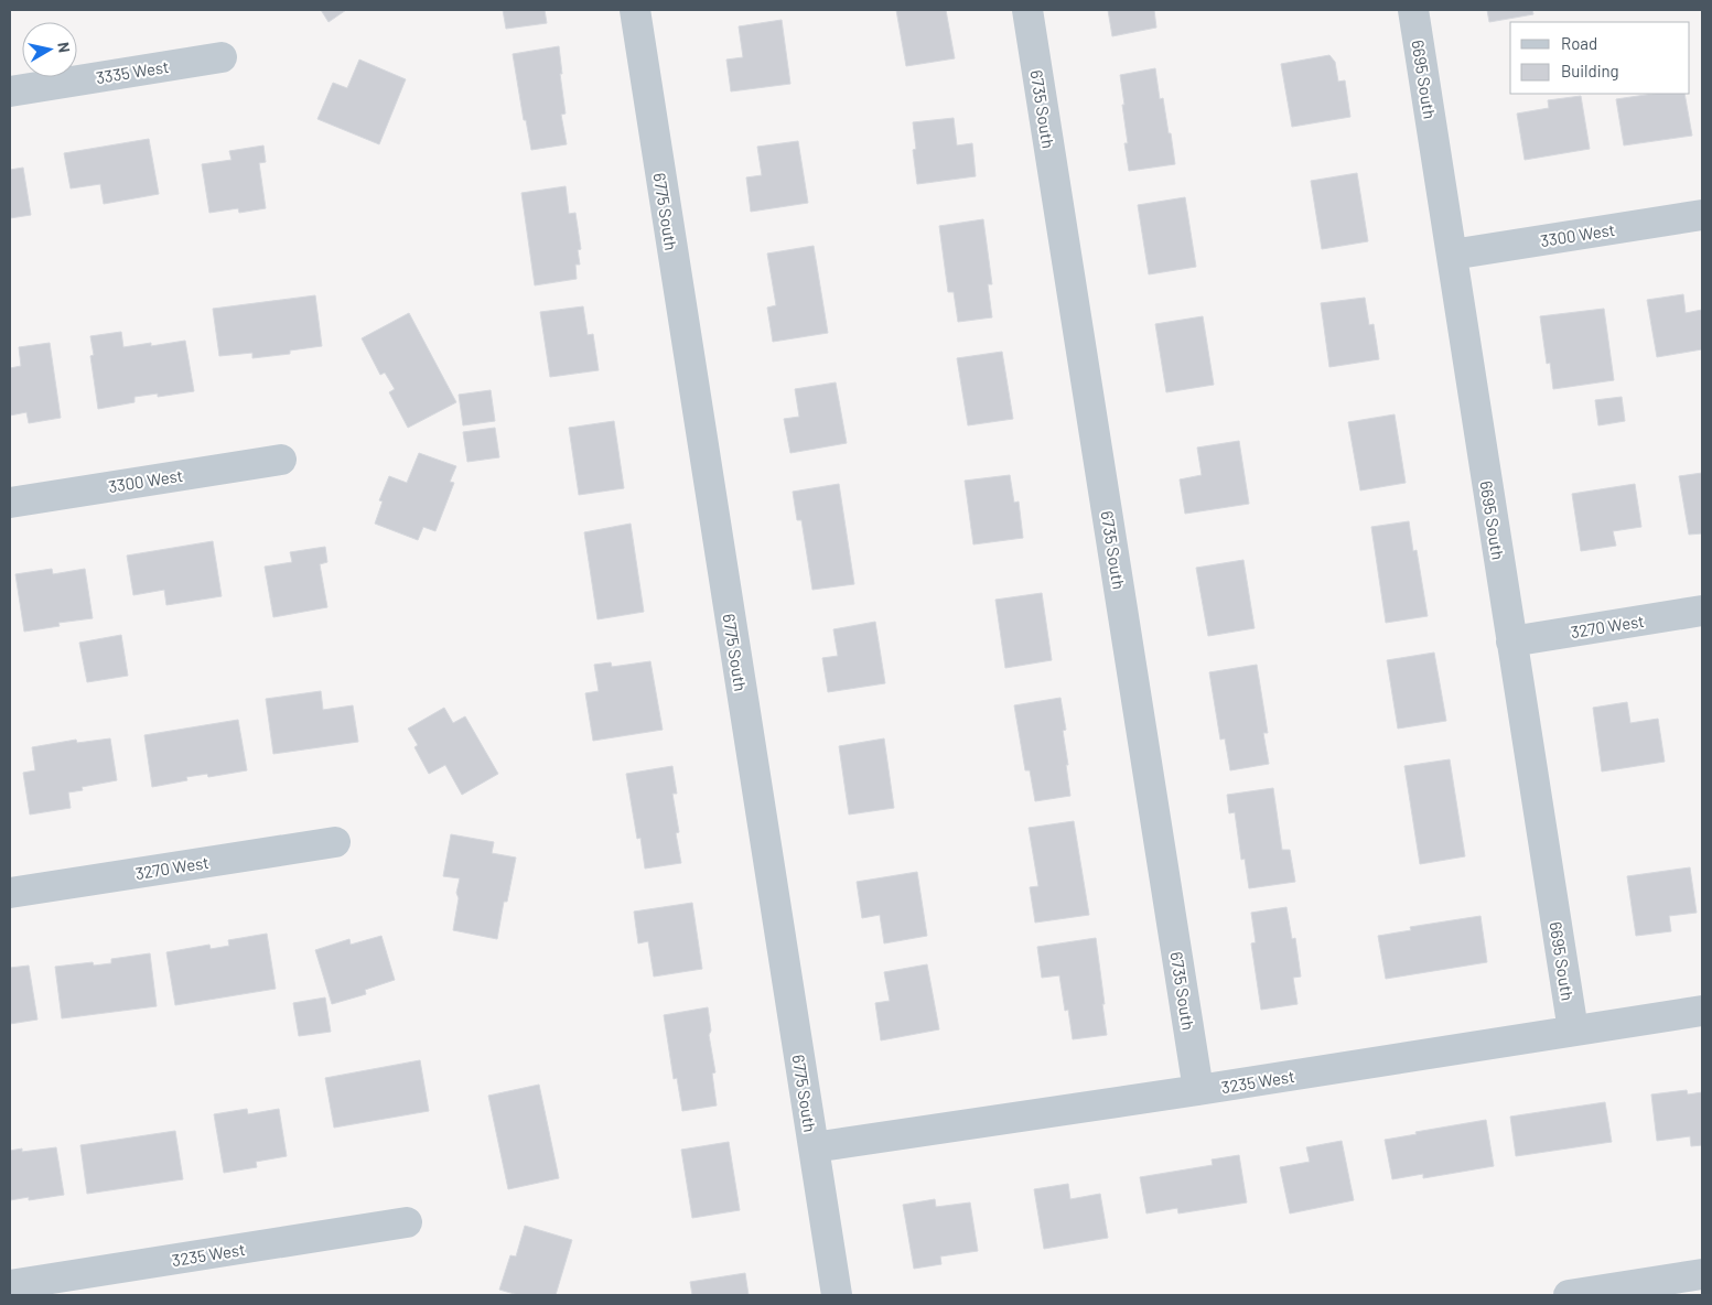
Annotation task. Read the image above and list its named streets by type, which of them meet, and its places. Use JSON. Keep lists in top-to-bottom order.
{
  "streets": {
    "street": [
      "3335 West",
      "6695 South",
      "6735 South",
      "6775 South",
      "3300 West",
      "3270 West",
      "3235 West"
    ]
  },
  "crossings": [
    ["6695 South", "3300 West"],
    ["6695 South", "3270 West"],
    ["6695 South", "3235 West"],
    ["6735 South", "3235 West"],
    ["6775 South", "3235 West"]
  ],
  "legend": ["Road", "Building"],
  "north": "right"
}
